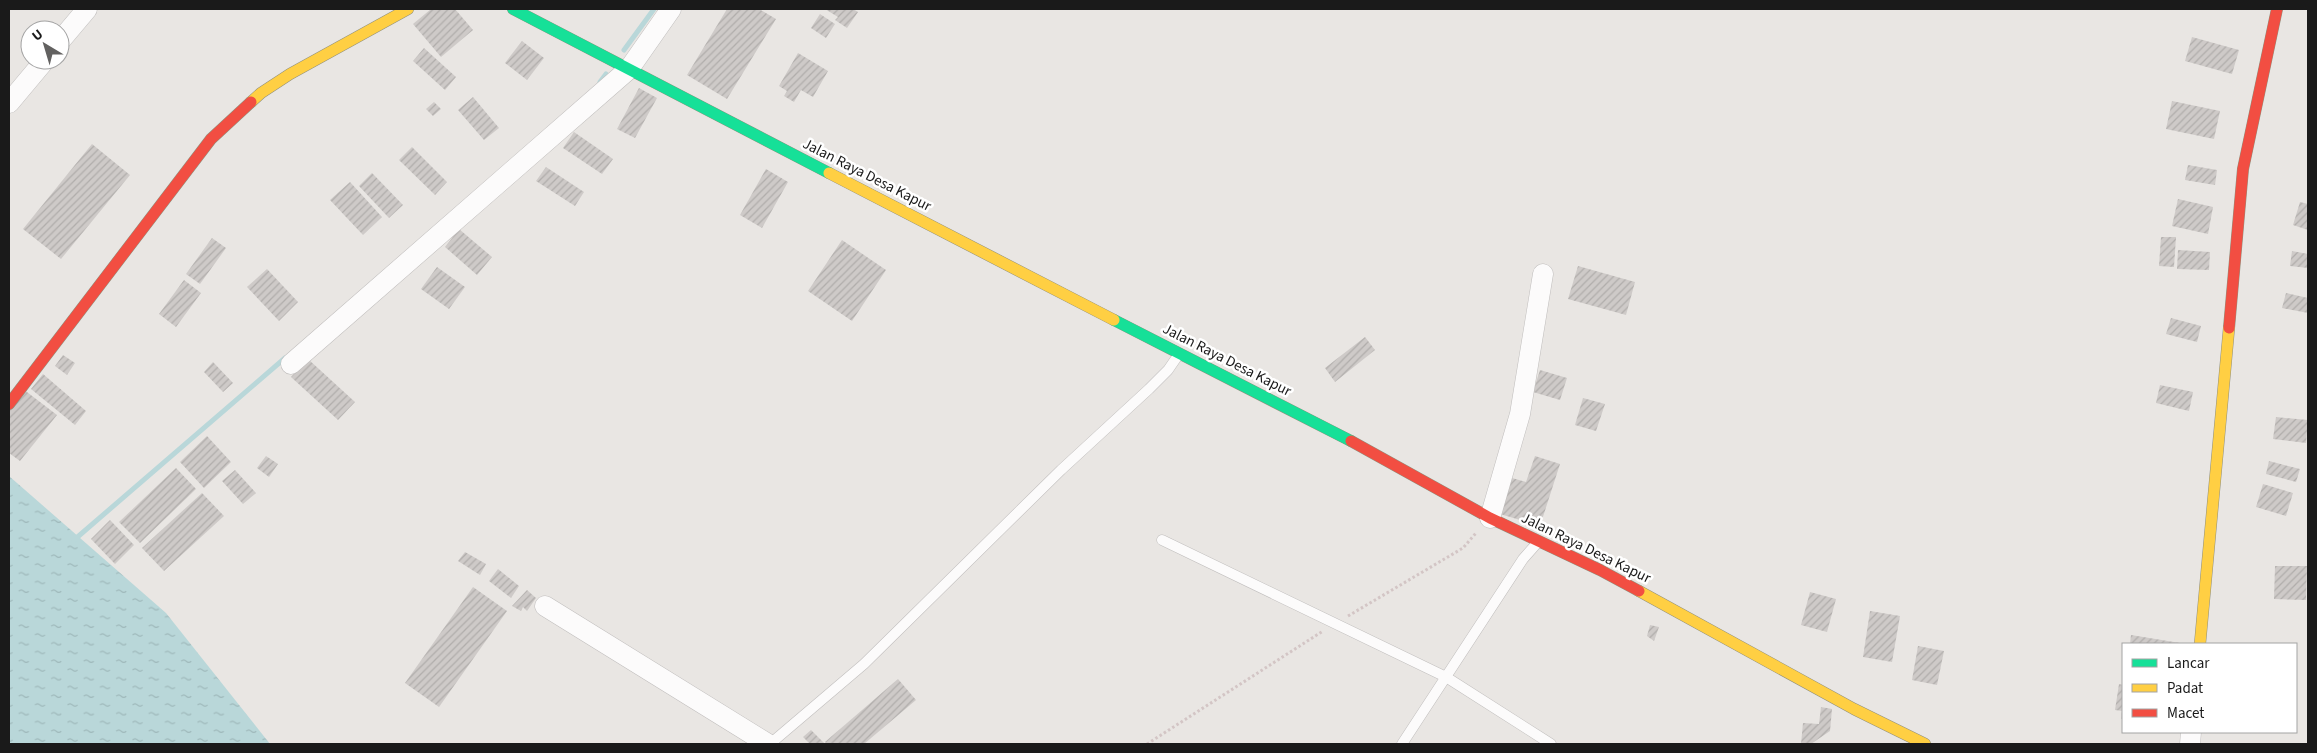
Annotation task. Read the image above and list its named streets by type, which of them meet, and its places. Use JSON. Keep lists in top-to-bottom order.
{
  "streets": {
    "street": ["Jalan Raya Desa Kapur"]
  },
  "legend": ["Lancar", "Padat", "Macet"],
  "north": "top left"
}
